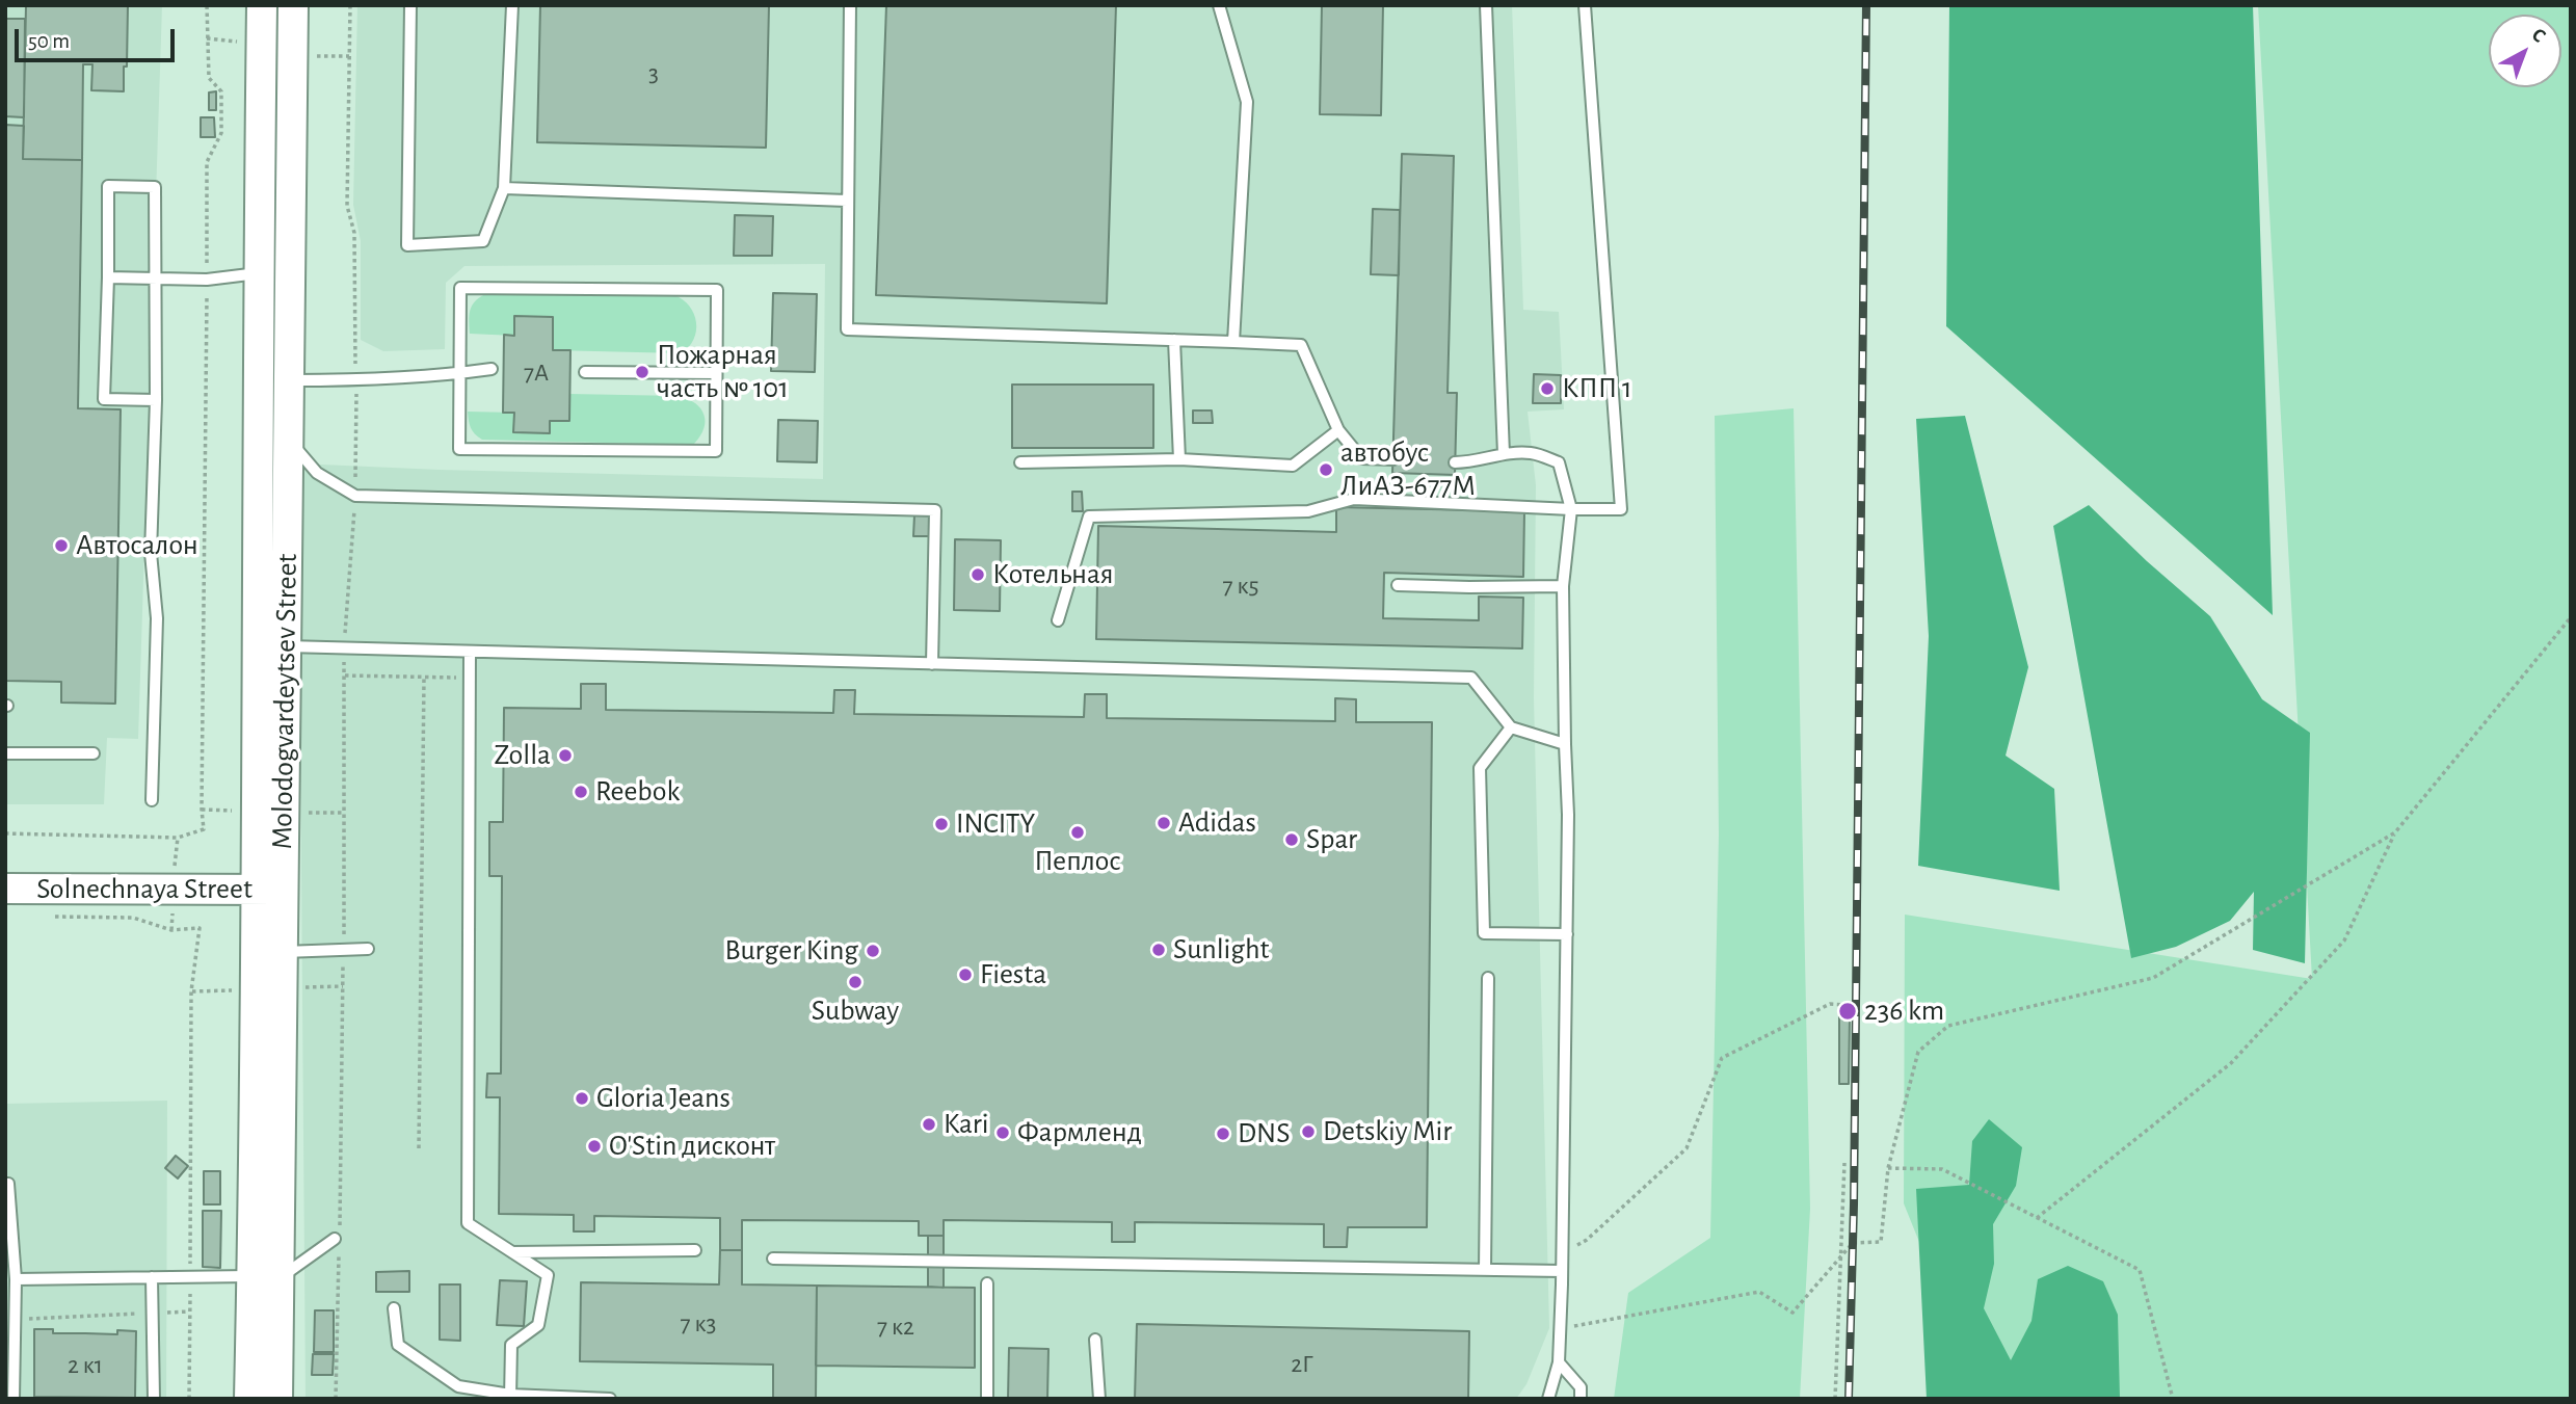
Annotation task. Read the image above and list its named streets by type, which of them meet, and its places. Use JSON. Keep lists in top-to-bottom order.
{
  "streets": {
    "main road": ["Molodogvardeytsev Street", "Solnechnaya Street"]
  },
  "crossings": [
    ["Molodogvardeytsev Street", "Solnechnaya Street"]
  ],
  "places": [
    "Пожарная часть № 101",
    "КПП 1",
    "автобус ЛиАЗ-677М",
    "Автосалон",
    "Котельная",
    "Zolla",
    "Reebok",
    "Adidas",
    "INCITY",
    "Пеплос",
    "Spar",
    "Sunlight",
    "Burger King",
    "Fiesta",
    "Subway",
    "236 km",
    "Gloria Jeans",
    "Kari",
    "Detskiy Mir",
    "Фармленд",
    "DNS",
    "O'Stin дисконт"
  ],
  "house_numbers": [
    "3",
    "7А",
    "7 к5",
    "7 к3",
    "7 к2",
    "2Г",
    "2 к1"
  ],
  "scale_bar": "50 m",
  "north": "top right"
}
